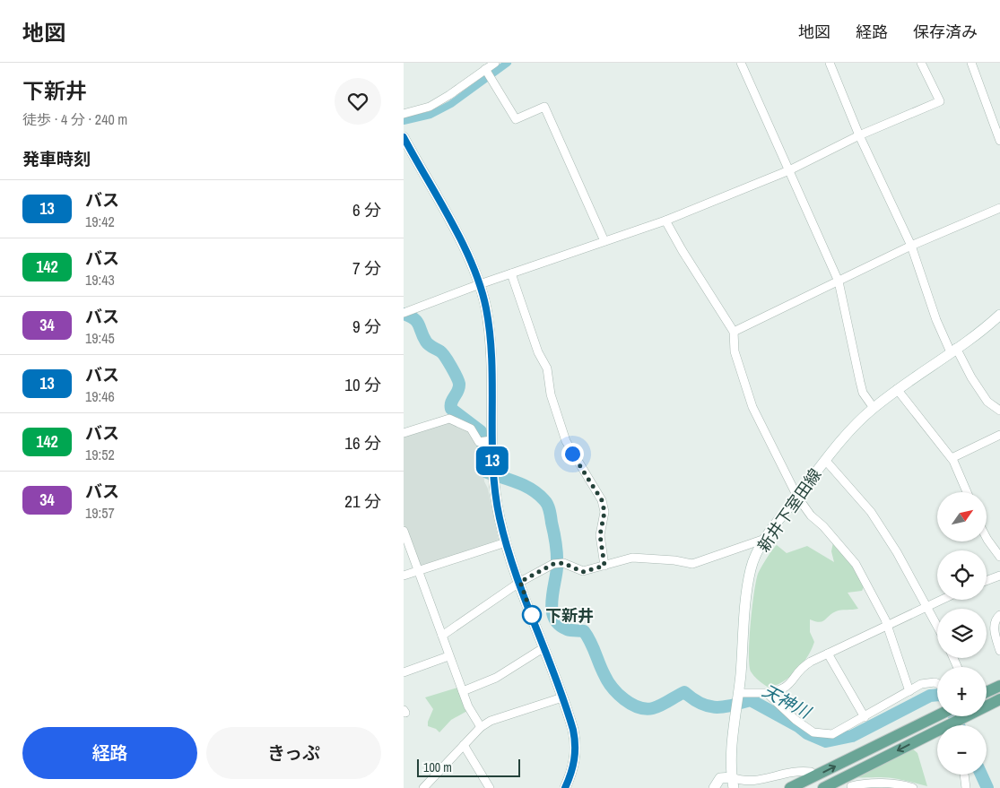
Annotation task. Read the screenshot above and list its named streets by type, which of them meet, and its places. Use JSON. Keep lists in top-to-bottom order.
{
  "streets": {
    "main road": ["新井下室田線"]
  },
  "water": ["天神川"],
  "places": ["下新井"],
  "lines": ["bus line 13"],
  "scale_bar": "100 m",
  "north": "top right",
  "page": {
    "header": "地図",
    "nav": ["地図", "経路", "保存済み"],
    "heading": [
      ["下新井", "徒歩 · 4 分 · 240 m"],
      "発車時刻"
    ],
    "on_map": "13",
    "list": [
      {
        "mark": "13",
        "name": "バス",
        "note": "19:42",
        "value": "6 分"
      },
      {
        "mark": "142",
        "name": "バス",
        "note": "19:43",
        "value": "7 分"
      },
      {
        "mark": "34",
        "name": "バス",
        "note": "19:45",
        "value": "9 分"
      },
      {
        "mark": "13",
        "name": "バス",
        "note": "19:46",
        "value": "10 分"
      },
      {
        "mark": "142",
        "name": "バス",
        "note": "19:52",
        "value": "16 分"
      },
      {
        "mark": "34",
        "name": "バス",
        "note": "19:57",
        "value": "21 分"
      }
    ],
    "map_buttons": ["+", "−"],
    "buttons": ["経路", "きっぷ"],
    "scale": "100 m"
  }
}
